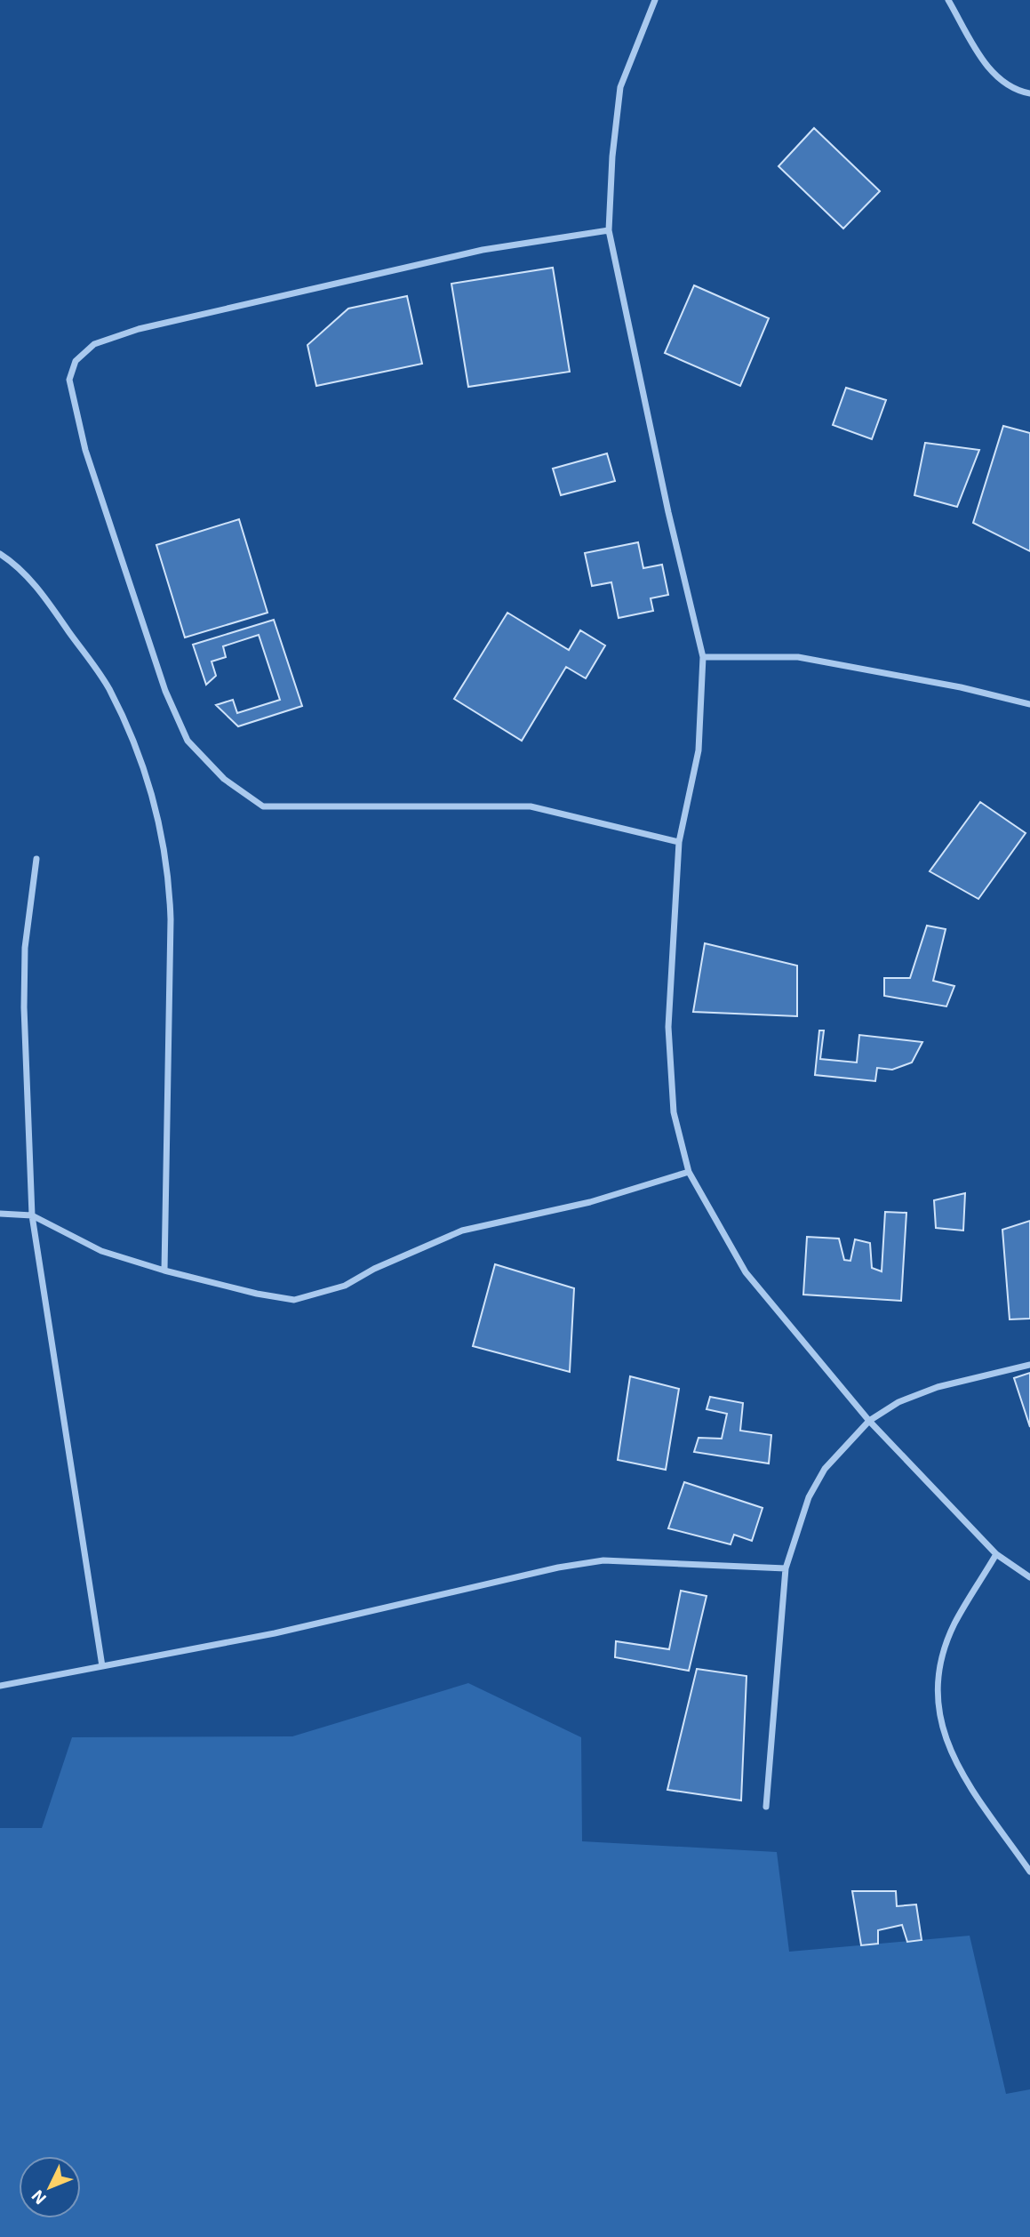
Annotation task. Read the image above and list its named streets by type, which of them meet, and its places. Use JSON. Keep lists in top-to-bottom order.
{
  "north": "bottom left"
}
